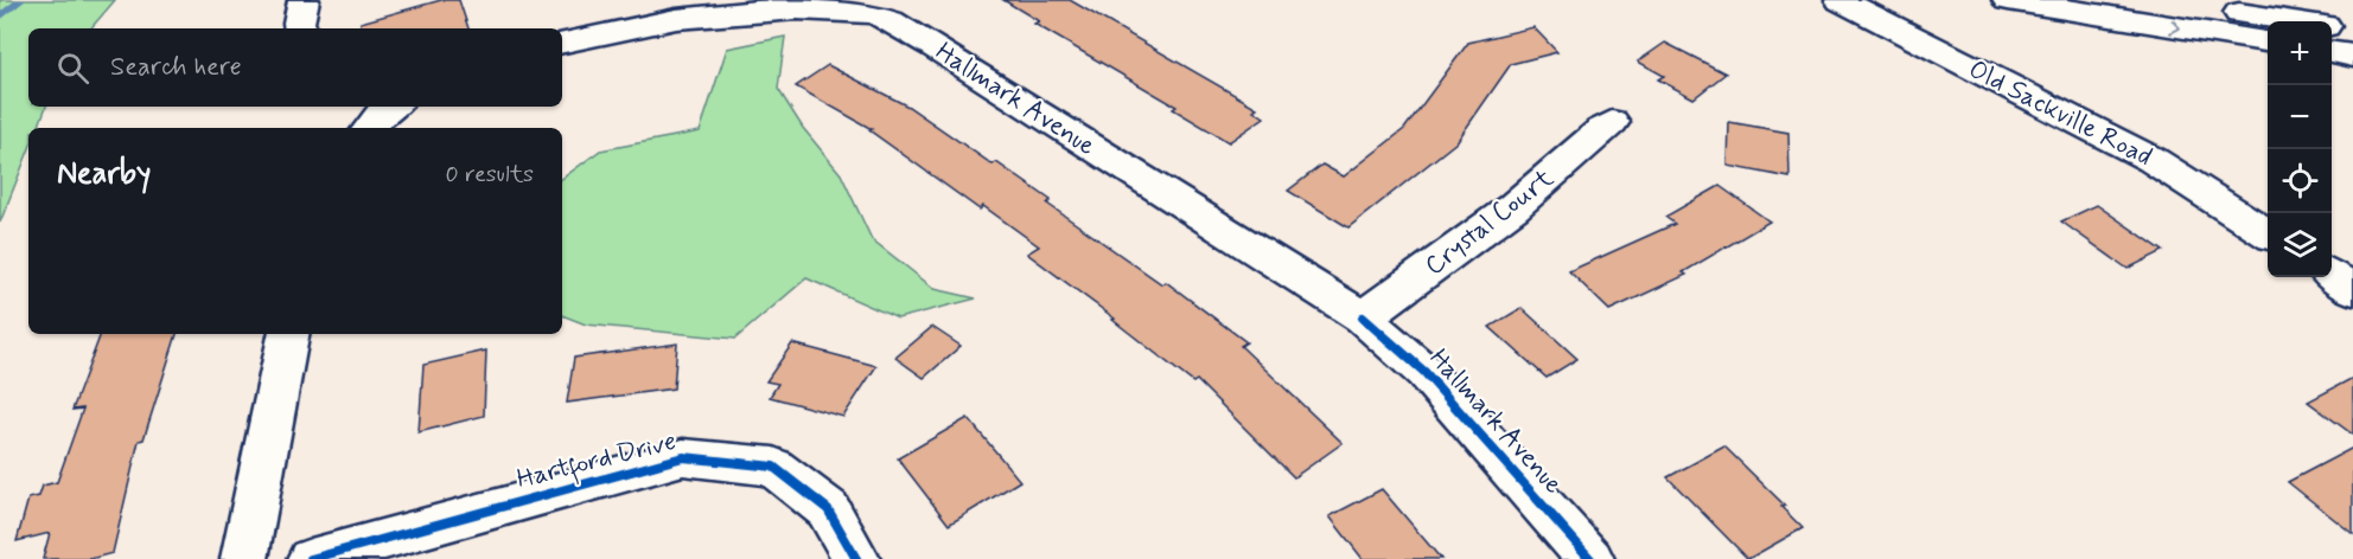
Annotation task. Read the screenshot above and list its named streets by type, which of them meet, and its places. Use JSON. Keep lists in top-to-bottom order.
{
  "streets": {
    "main road": [
      "Hallmark Avenue",
      "Old Sackville Road",
      "Crystal Court",
      "Hartford Drive"
    ]
  },
  "crossings": [
    ["Hallmark Avenue", "Crystal Court"]
  ],
  "page": {
    "map_buttons": ["+", "−"],
    "search": "Search here",
    "heading": ["Nearby", "0 results"]
  }
}
